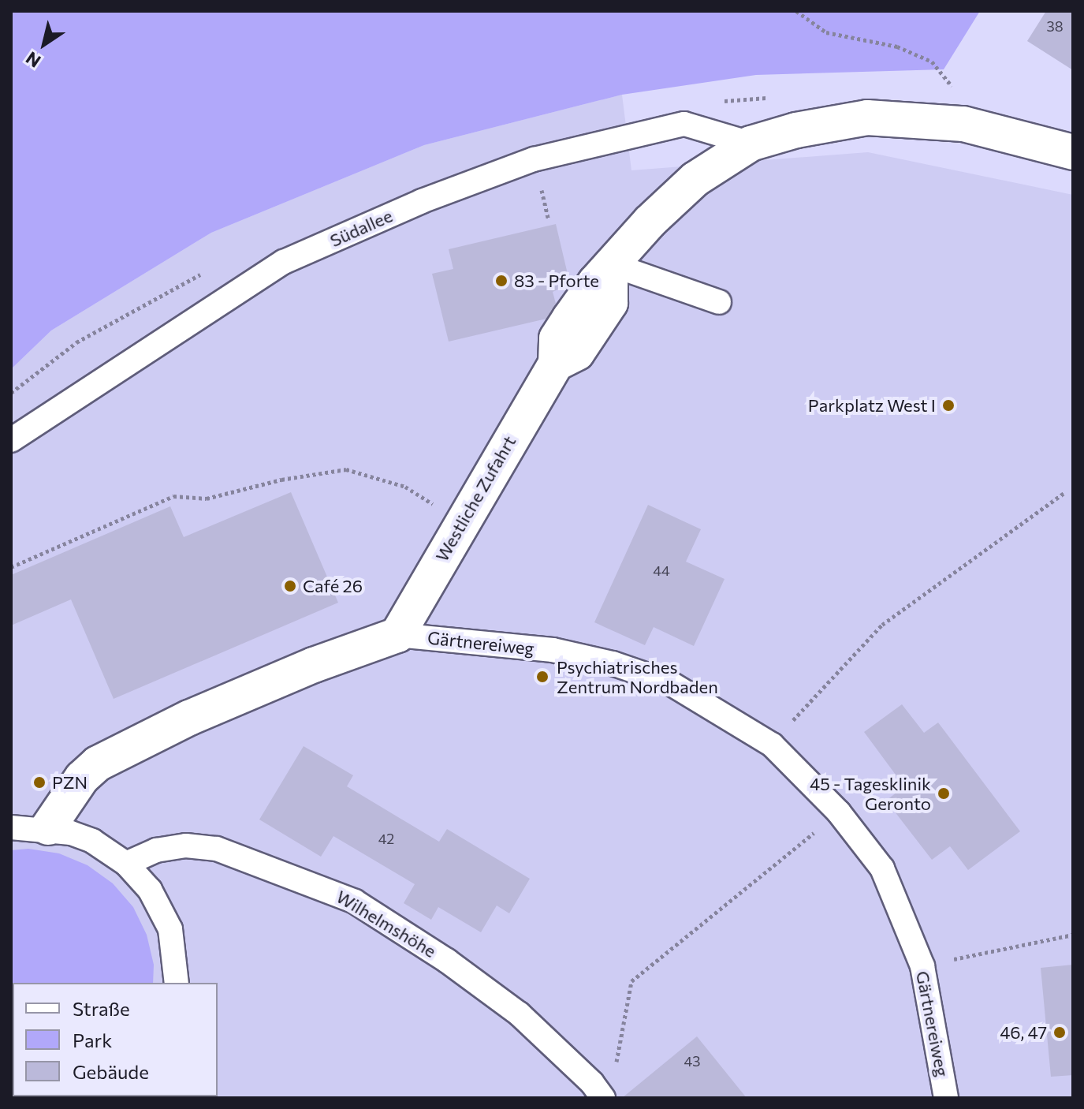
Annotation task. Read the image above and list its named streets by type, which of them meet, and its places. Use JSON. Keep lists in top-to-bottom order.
{
  "streets": {
    "street": ["Westliche Zufahrt", "Gärtnereiweg"],
    "lane": ["Südallee", "Wilhelmshöhe"]
  },
  "crossings": [
    ["Südallee", "Westliche Zufahrt"],
    ["Westliche Zufahrt", "Gärtnereiweg"]
  ],
  "places": [
    "83 - Pforte",
    "Parkplatz West I",
    "Café 26",
    "Psychiatrisches Zentrum Nordbaden",
    "PZN",
    "45 - Tagesklinik Geronto",
    "46, 47"
  ],
  "house_numbers": [
    "38",
    "44",
    "42",
    "43"
  ],
  "legend": ["Straße", "Park", "Gebäude"],
  "north": "bottom left"
}
